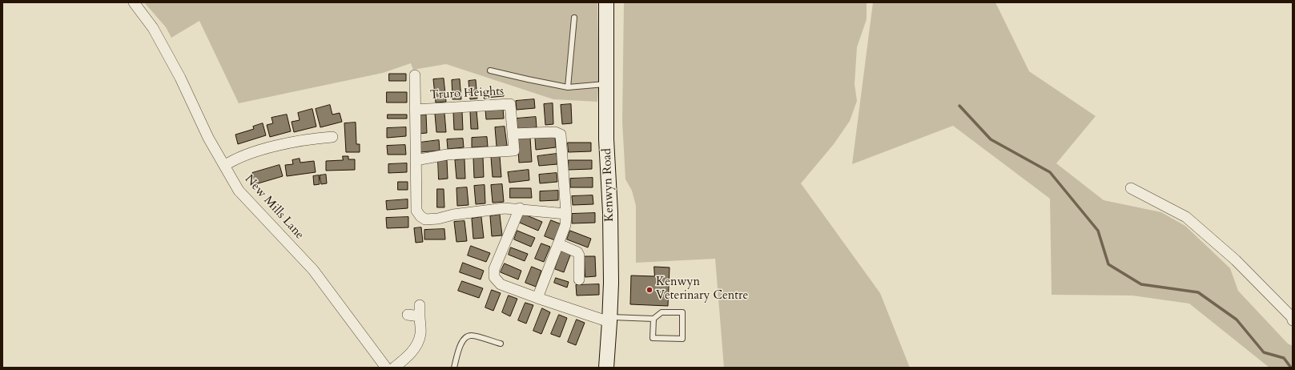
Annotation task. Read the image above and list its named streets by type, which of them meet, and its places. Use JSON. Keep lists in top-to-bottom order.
{
  "streets": {
    "main road": ["Kenwyn Road"],
    "street": ["Truro Heights", "New Mills Lane"]
  },
  "places": ["Kenwyn Veterinary Centre"]
}
